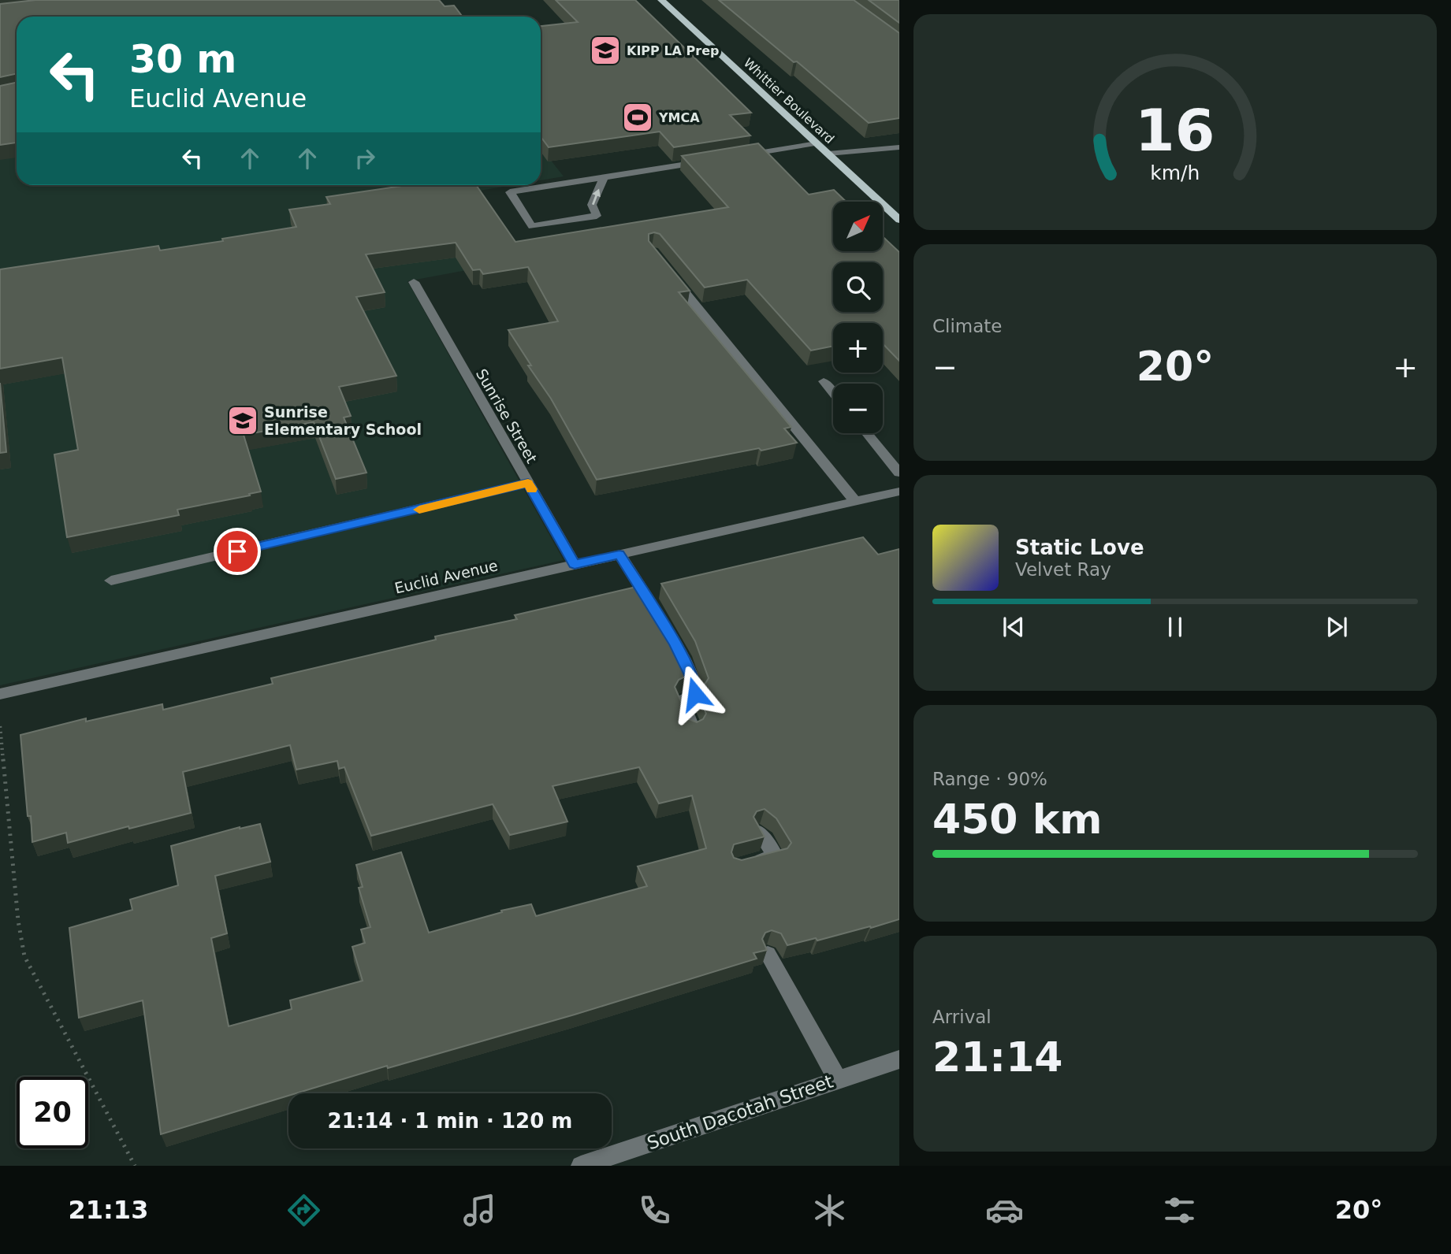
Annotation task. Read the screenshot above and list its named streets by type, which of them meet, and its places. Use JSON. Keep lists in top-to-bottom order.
{
  "streets": {
    "main road": ["Whittier Boulevard"],
    "street": ["Sunrise Street", "Euclid Avenue", "South Dacotah Street"]
  },
  "crossings": [
    ["Sunrise Street", "Euclid Avenue"]
  ],
  "places": {
    "school or university": ["KIPP LA Prep", "Sunrise Elementary School"],
    "sports": ["YMCA"]
  },
  "north": "top right",
  "page": {
    "turn": ["30 m", "Euclid Avenue"],
    "map_buttons": ["+", "−"],
    "tile": [
      "Climate",
      ["Range · 90%", "450 km"],
      ["Arrival", "21:14"]
    ],
    "heat": ["−", "20°", "+"],
    "song": ["Static Love", "Velvet Ray"],
    "limit": "20",
    "trip": "21:14 · 1 min · 120 m",
    "tabs": ["21:13", "20°"],
    "gauge": ["16", "km/h"]
  }
}
